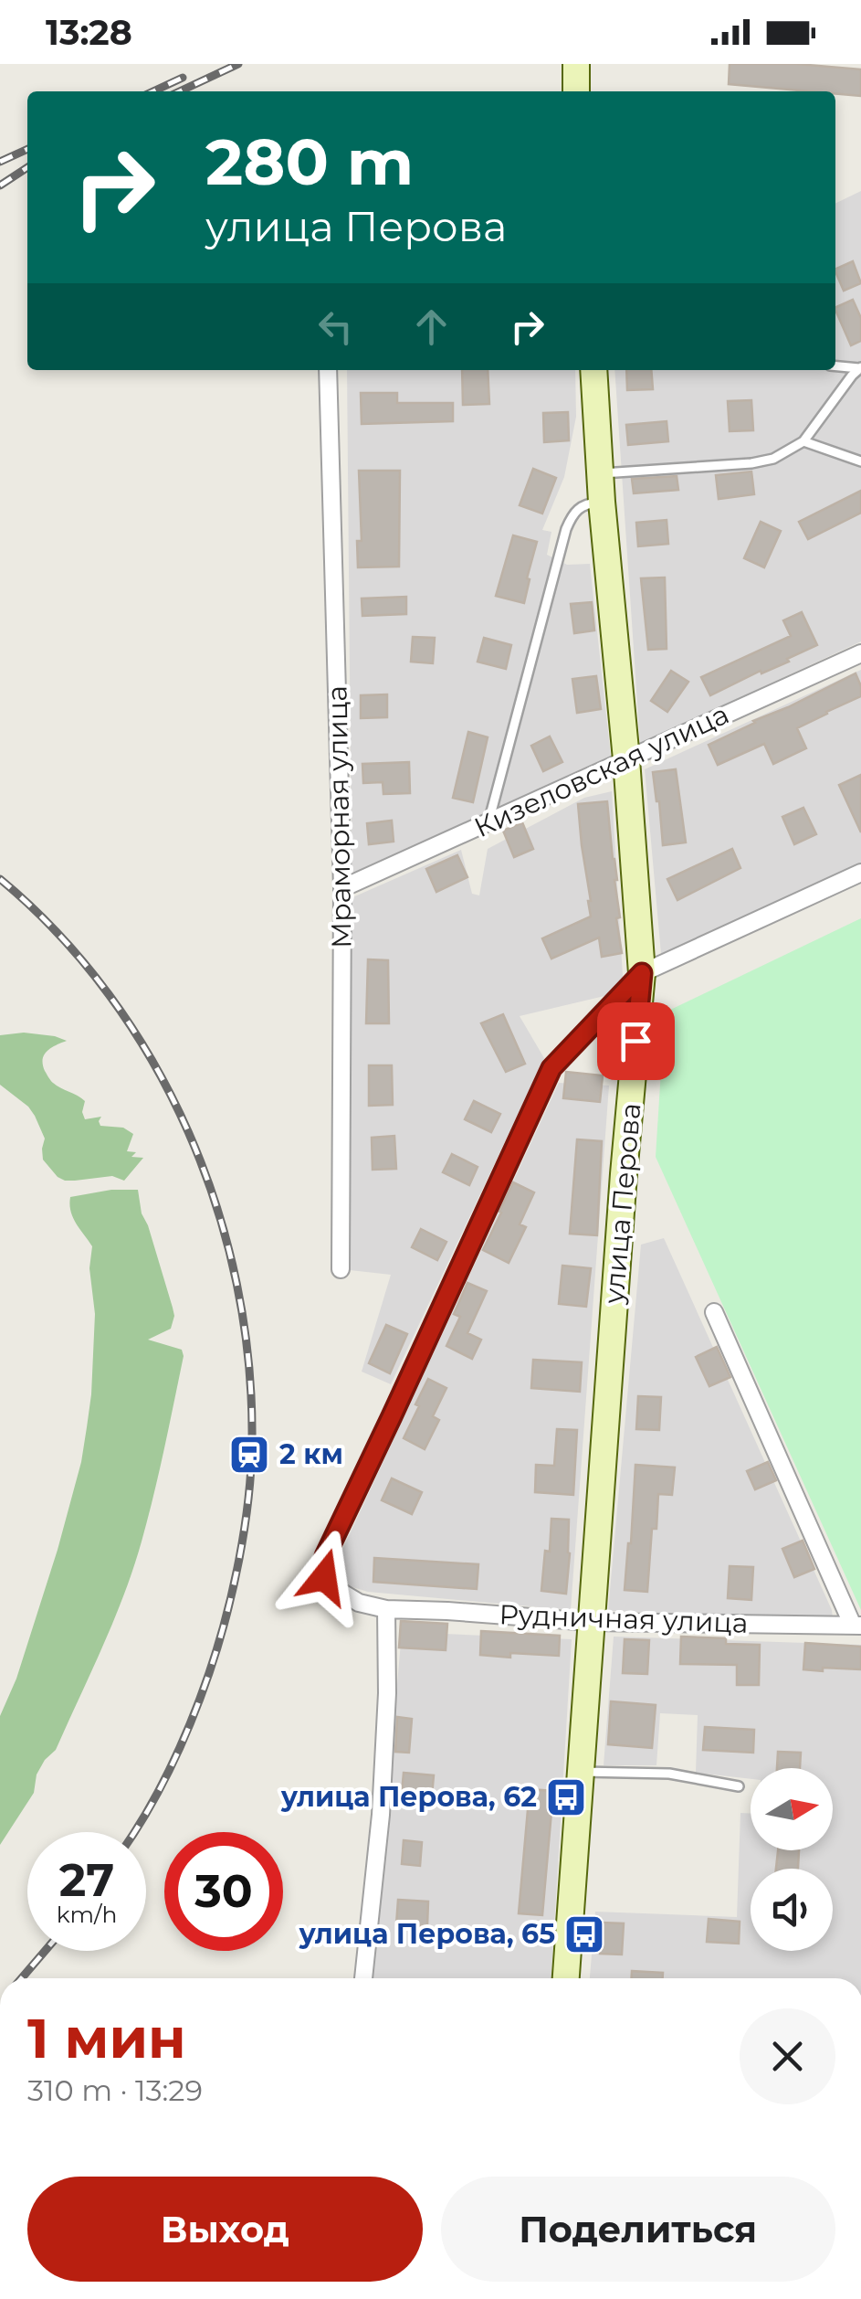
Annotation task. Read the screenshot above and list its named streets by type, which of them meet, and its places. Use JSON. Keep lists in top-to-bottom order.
{
  "streets": {
    "main road": ["улица Перова"],
    "street": ["Кизеловская улица", "Мраморная улица", "Рудничная улица"]
  },
  "crossings": [
    ["Кизеловская улица", "Мраморная улица"],
    ["Кизеловская улица", "улица Перова"],
    ["улица Перова", "Рудничная улица"]
  ],
  "places": {
    "station": ["2 км"],
    "bus stop": ["улица Перова, 62", "улица Перова, 65"]
  },
  "north": "right",
  "page": {
    "status": "13:28",
    "turn": ["280 m", "улица Перова"],
    "speed": "27 km/h",
    "limit": "30",
    "heading": ["1 мин", "310 m · 13:29"],
    "buttons": ["Выход", "Поделиться"]
  }
}
